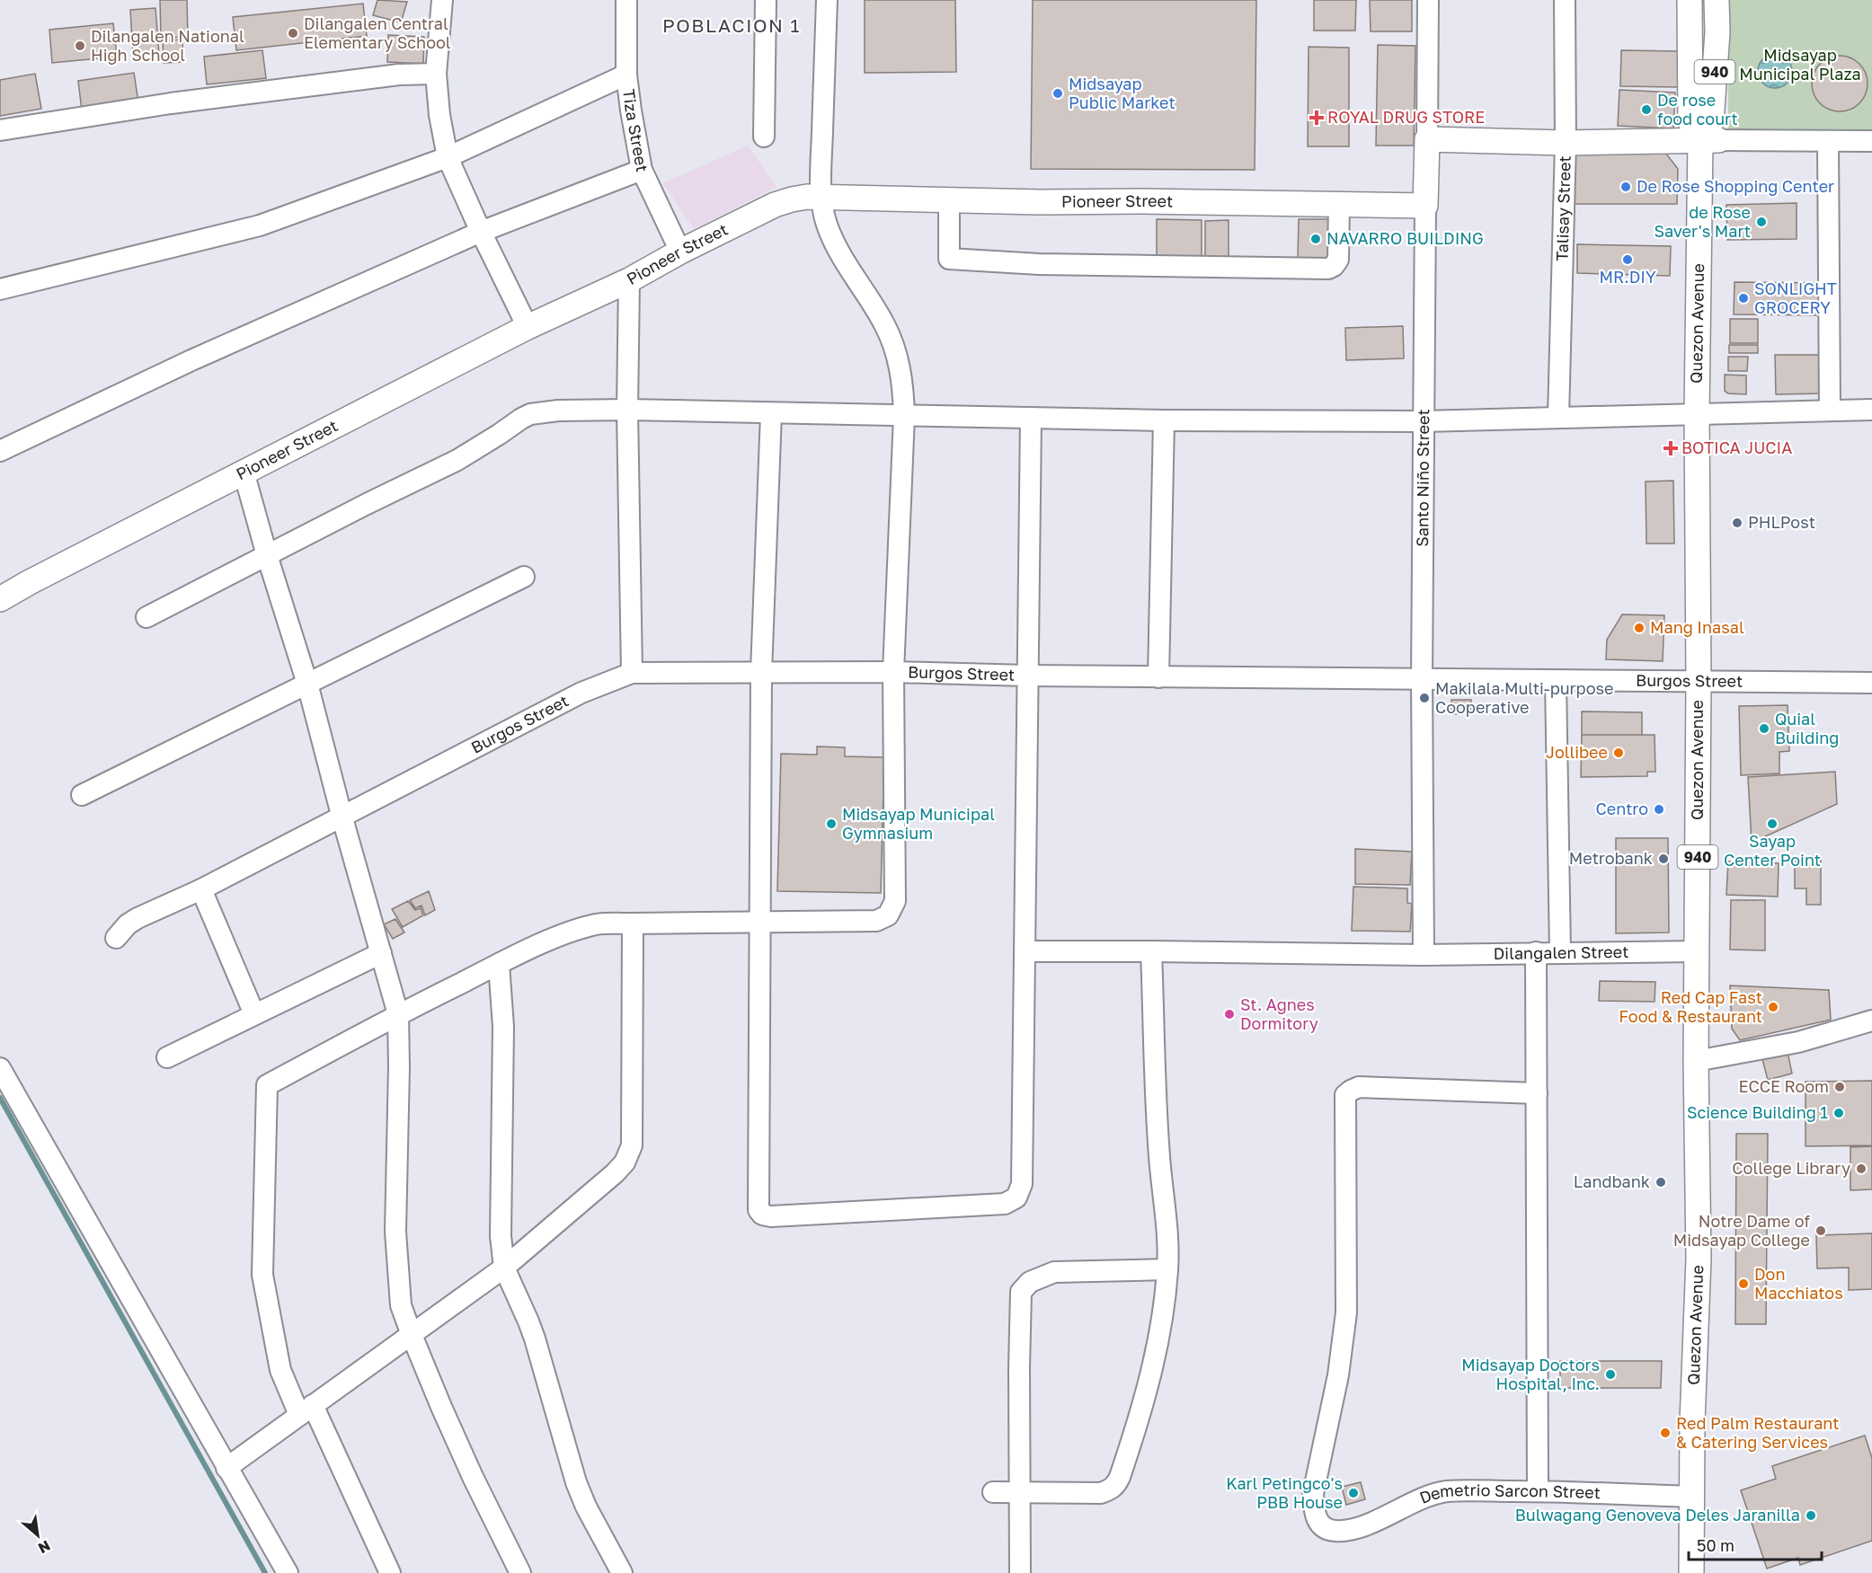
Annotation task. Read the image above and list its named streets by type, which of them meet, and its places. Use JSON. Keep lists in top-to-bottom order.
{
  "streets": {
    "main road": [
      "940",
      "Pioneer Street",
      "Quezon Avenue",
      "Santo Niño Street"
    ],
    "street": [
      "Tiza Street",
      "Talisay Street",
      "Burgos Street",
      "Dilangalen Street",
      "Demetrio Sarcon Street"
    ]
  },
  "crossings": [
    ["Tiza Street", "Pioneer Street"],
    ["Pioneer Street", "Santo Niño Street"],
    ["Quezon Avenue", "Burgos Street"],
    ["Quezon Avenue", "Dilangalen Street"],
    ["Quezon Avenue", "Demetrio Sarcon Street"],
    ["Santo Niño Street", "Burgos Street"],
    ["Santo Niño Street", "Dilangalen Street"]
  ],
  "districts": ["POBLACION 1"],
  "parks": ["Midsayap Municipal Plaza"],
  "places": {
    "other": [
      "Dilangalen Central Elementary School",
      "Dilangalen National High School",
      "Midsayap Public Market",
      "De rose food court",
      "De Rose Shopping Center",
      "de Rose Saver's Mart",
      "NAVARRO BUILDING",
      "MR.DIY",
      "SONLIGHT GROCERY",
      "PHLPost",
      "Mang Inasal",
      "Makilala Multi-purpose Cooperative",
      "Quial Building",
      "Jollibee",
      "Centro",
      "Midsayap Municipal Gymnasium",
      "Sayap Center Point",
      "Metrobank",
      "Red Cap Fast Food & Restaurant",
      "St. Agnes Dormitory",
      "ECCE Room",
      "Science Building 1",
      "College Library",
      "Landbank",
      "Notre Dame of Midsayap College",
      "Don Macchiatos",
      "Midsayap Doctors Hospital, Inc.",
      "Red Palm Restaurant & Catering Services",
      "Karl Petingco's PBB House",
      "Bulwagang Genoveva Deles Jaranilla"
    ],
    "health": ["ROYAL DRUG STORE", "BOTICA JUCIA"]
  },
  "scale_bar": "50 m",
  "north": "bottom right"
}
